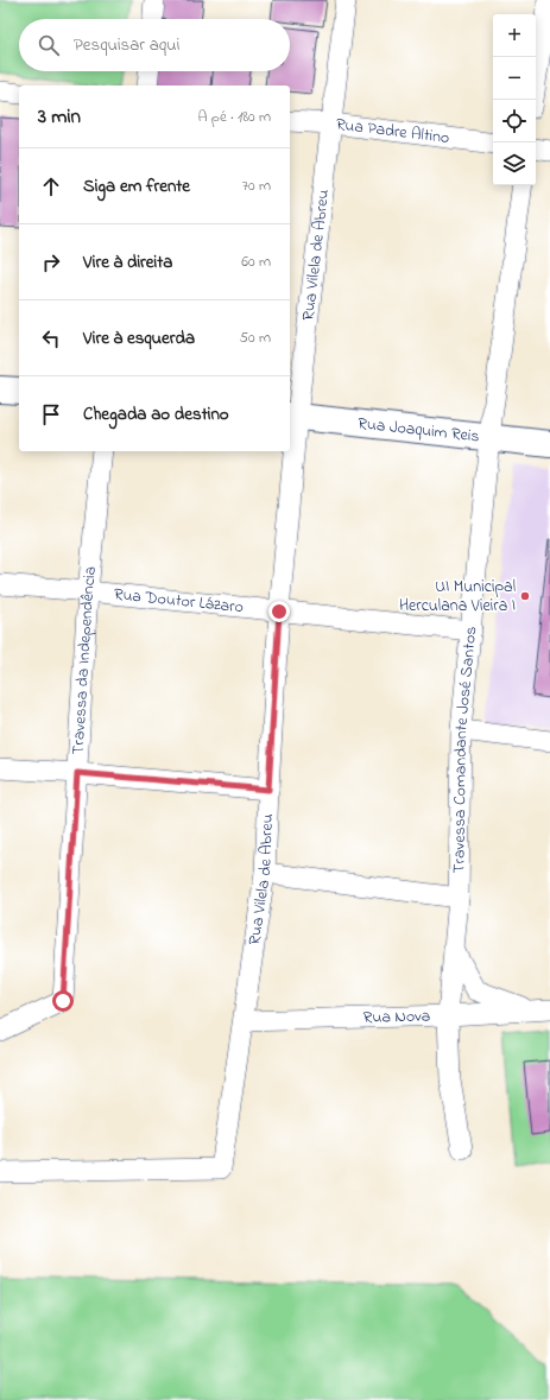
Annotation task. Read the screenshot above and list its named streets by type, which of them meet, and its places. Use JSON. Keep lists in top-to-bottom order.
{
  "streets": {
    "street": [
      "Rua Padre Altino",
      "Rua Vilela de Abreu",
      "Rua Joaquim Reis",
      "Rua Doutor Lázaro",
      "Travessa da Independência",
      "Travessa Comandante José Santos",
      "Rua Nova"
    ]
  },
  "crossings": [
    ["Rua Padre Altino", "Rua Vilela de Abreu"],
    ["Rua Vilela de Abreu", "Rua Joaquim Reis"],
    ["Rua Vilela de Abreu", "Rua Doutor Lázaro"],
    ["Rua Vilela de Abreu", "Rua Nova"],
    ["Rua Joaquim Reis", "Travessa Comandante José Santos"],
    ["Rua Doutor Lázaro", "Travessa da Independência"],
    ["Rua Doutor Lázaro", "Travessa Comandante José Santos"],
    ["Travessa Comandante José Santos", "Rua Nova"]
  ],
  "places": ["UI Municipal Herculana Vieira I"],
  "page": {
    "map_buttons": ["+", "−"],
    "search": "Pesquisar aqui",
    "heading": ["3 min", "A pé · 180 m"],
    "list": [
      ["Siga em frente", "70 m"],
      ["Vire à direita", "60 m"],
      ["Vire à esquerda", "50 m"],
      "Chegada ao destino"
    ]
  }
}
